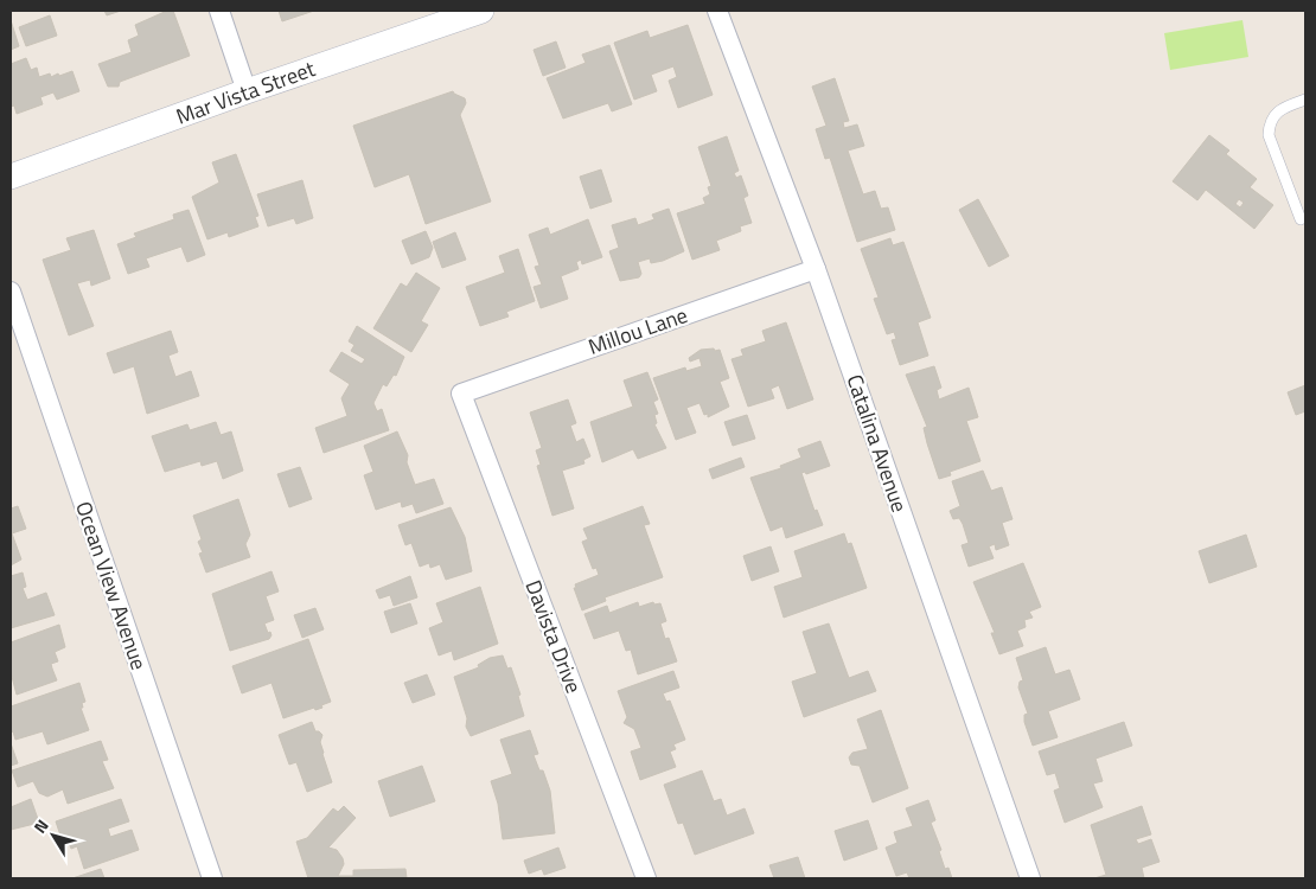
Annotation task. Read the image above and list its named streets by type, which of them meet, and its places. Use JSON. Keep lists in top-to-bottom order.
{
  "streets": {
    "street": [
      "Mar Vista Street",
      "Millou Lane",
      "Catalina Avenue",
      "Ocean View Avenue",
      "Davista Drive"
    ]
  },
  "crossings": [
    ["Millou Lane", "Catalina Avenue"],
    ["Millou Lane", "Davista Drive"]
  ],
  "north": "top left"
}
